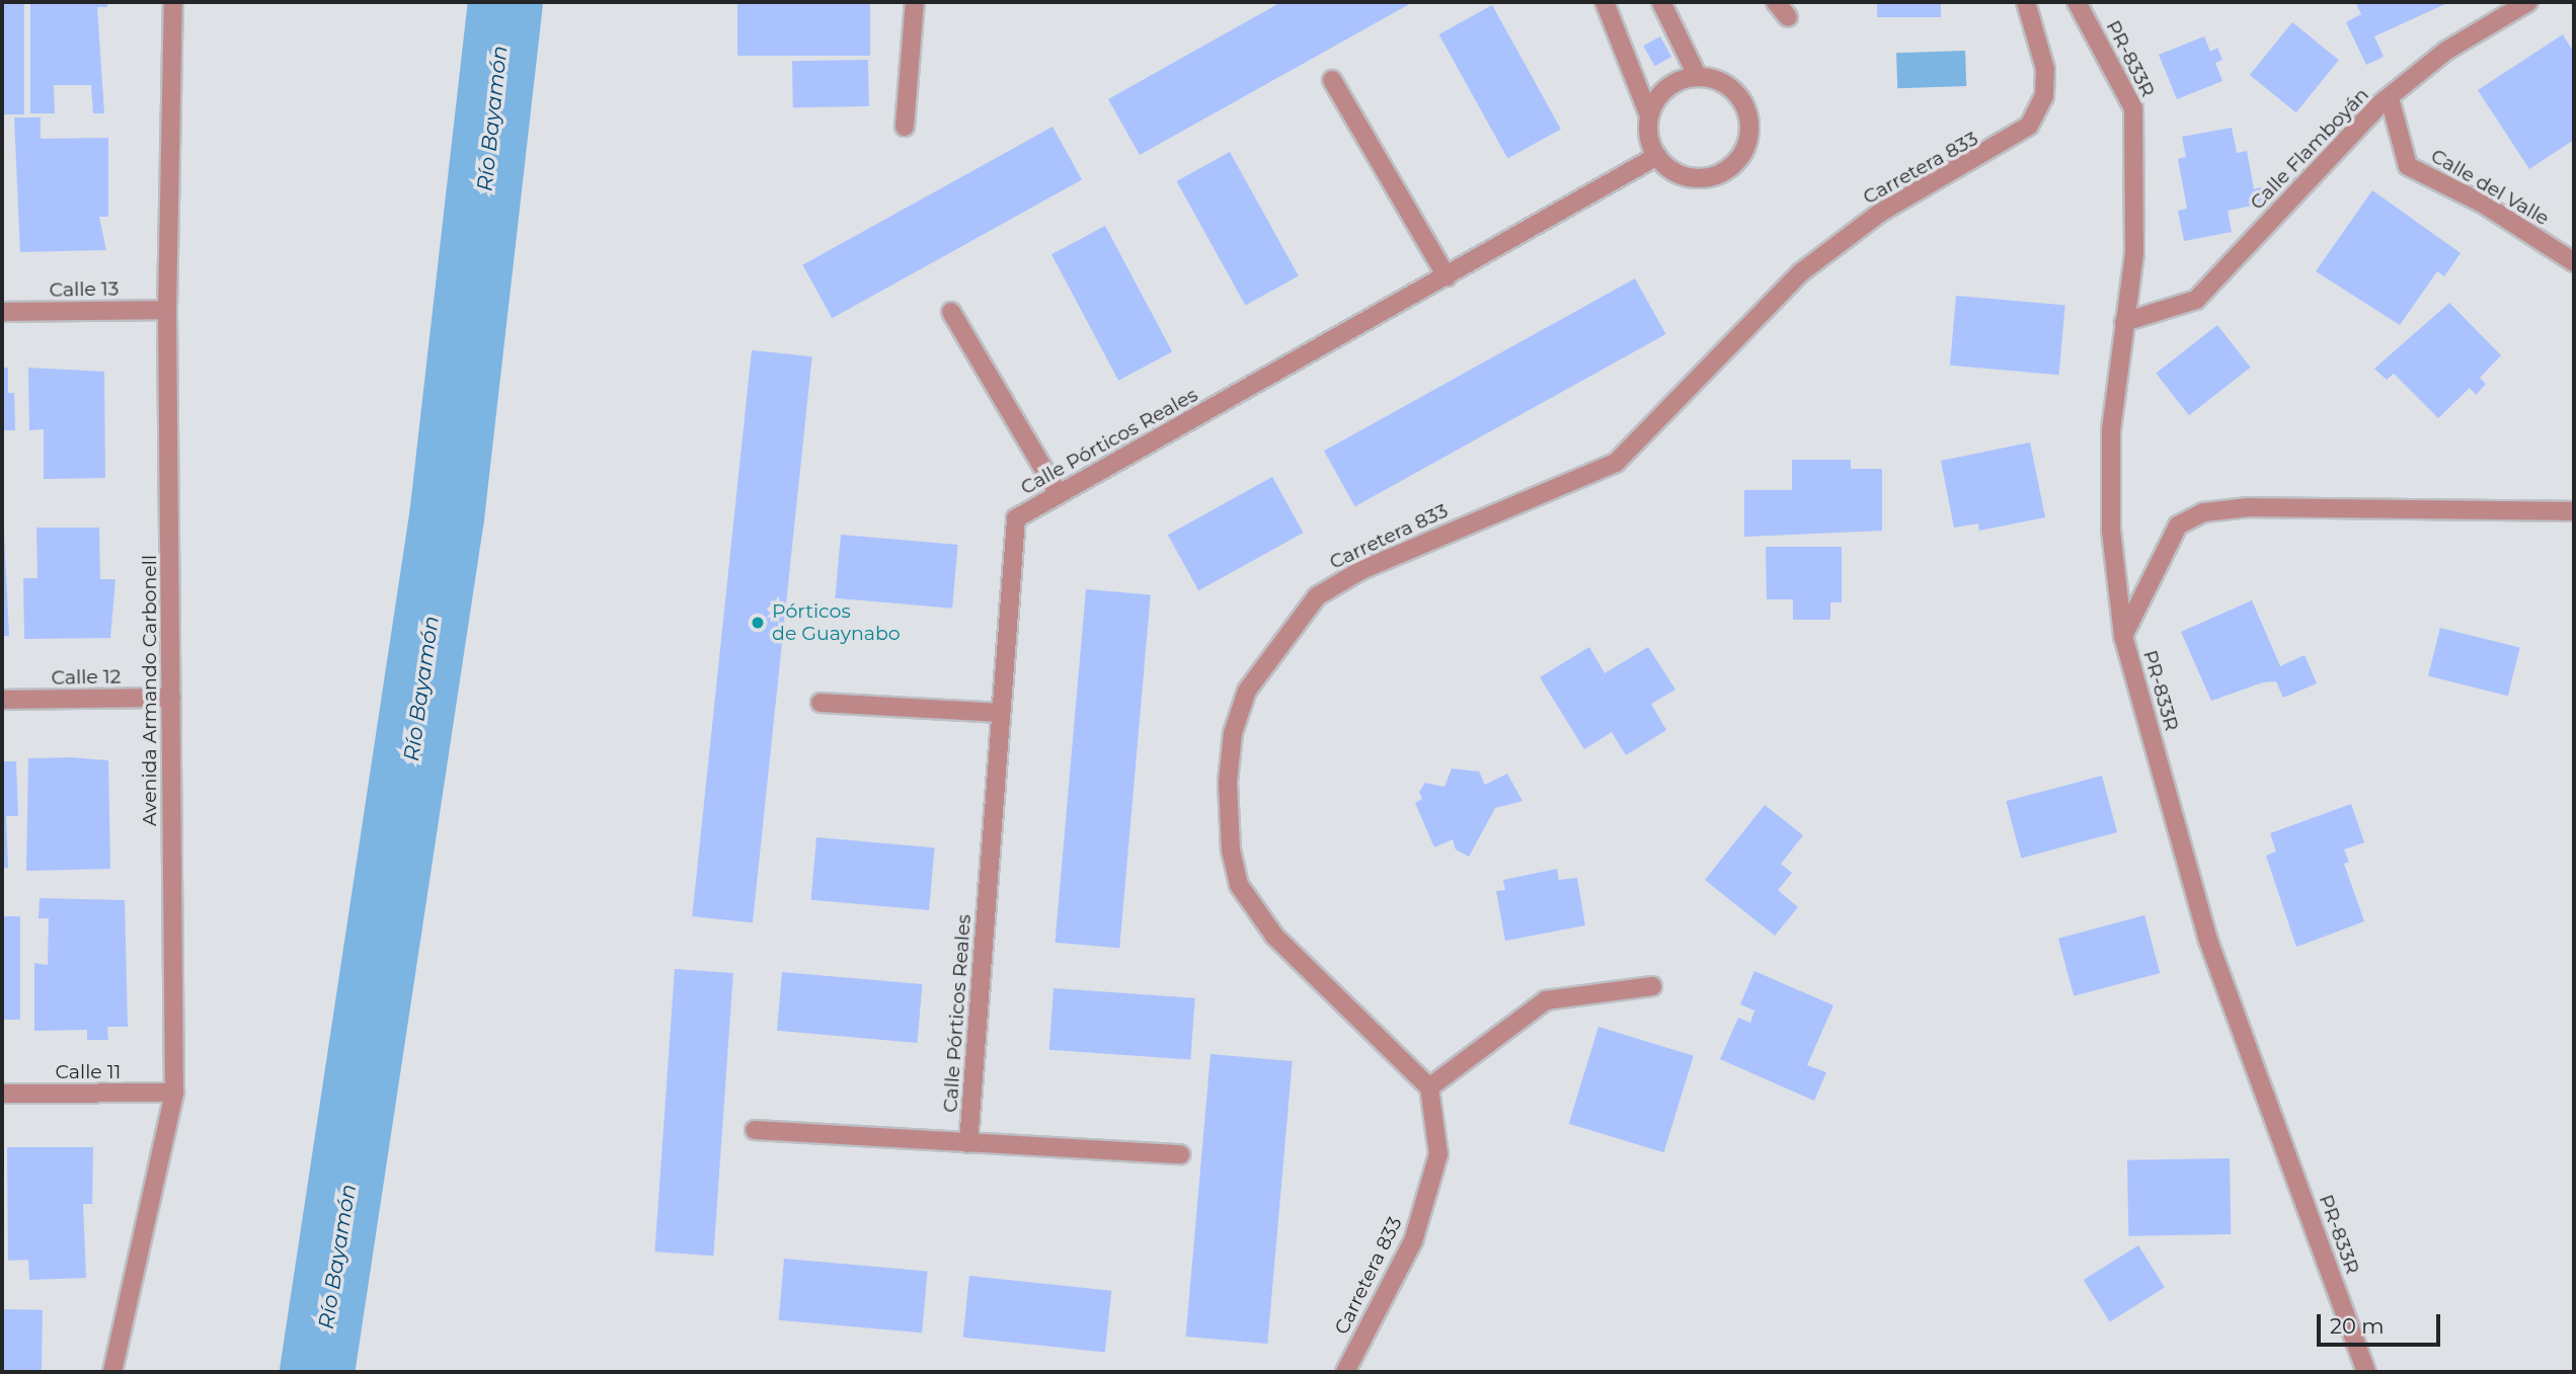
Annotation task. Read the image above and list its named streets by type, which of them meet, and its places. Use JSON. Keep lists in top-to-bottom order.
{
  "streets": {
    "street": [
      "PR-833R",
      "Calle Flamboyán",
      "Carretera 833",
      "Calle del Valle",
      "Calle 13",
      "Calle Pórticos Reales",
      "Calle 12",
      "Avenida Armando Carbonell",
      "Calle 11"
    ]
  },
  "crossings": [
    ["PR-833R", "Calle Flamboyán"],
    ["Calle Flamboyán", "Calle del Valle"],
    ["Calle 13", "Avenida Armando Carbonell"],
    ["Calle 12", "Avenida Armando Carbonell"],
    ["Avenida Armando Carbonell", "Calle 11"]
  ],
  "water": ["Río Bayamón"],
  "places": ["Pórticos de Guaynabo"],
  "scale_bar": "20 m"
}
